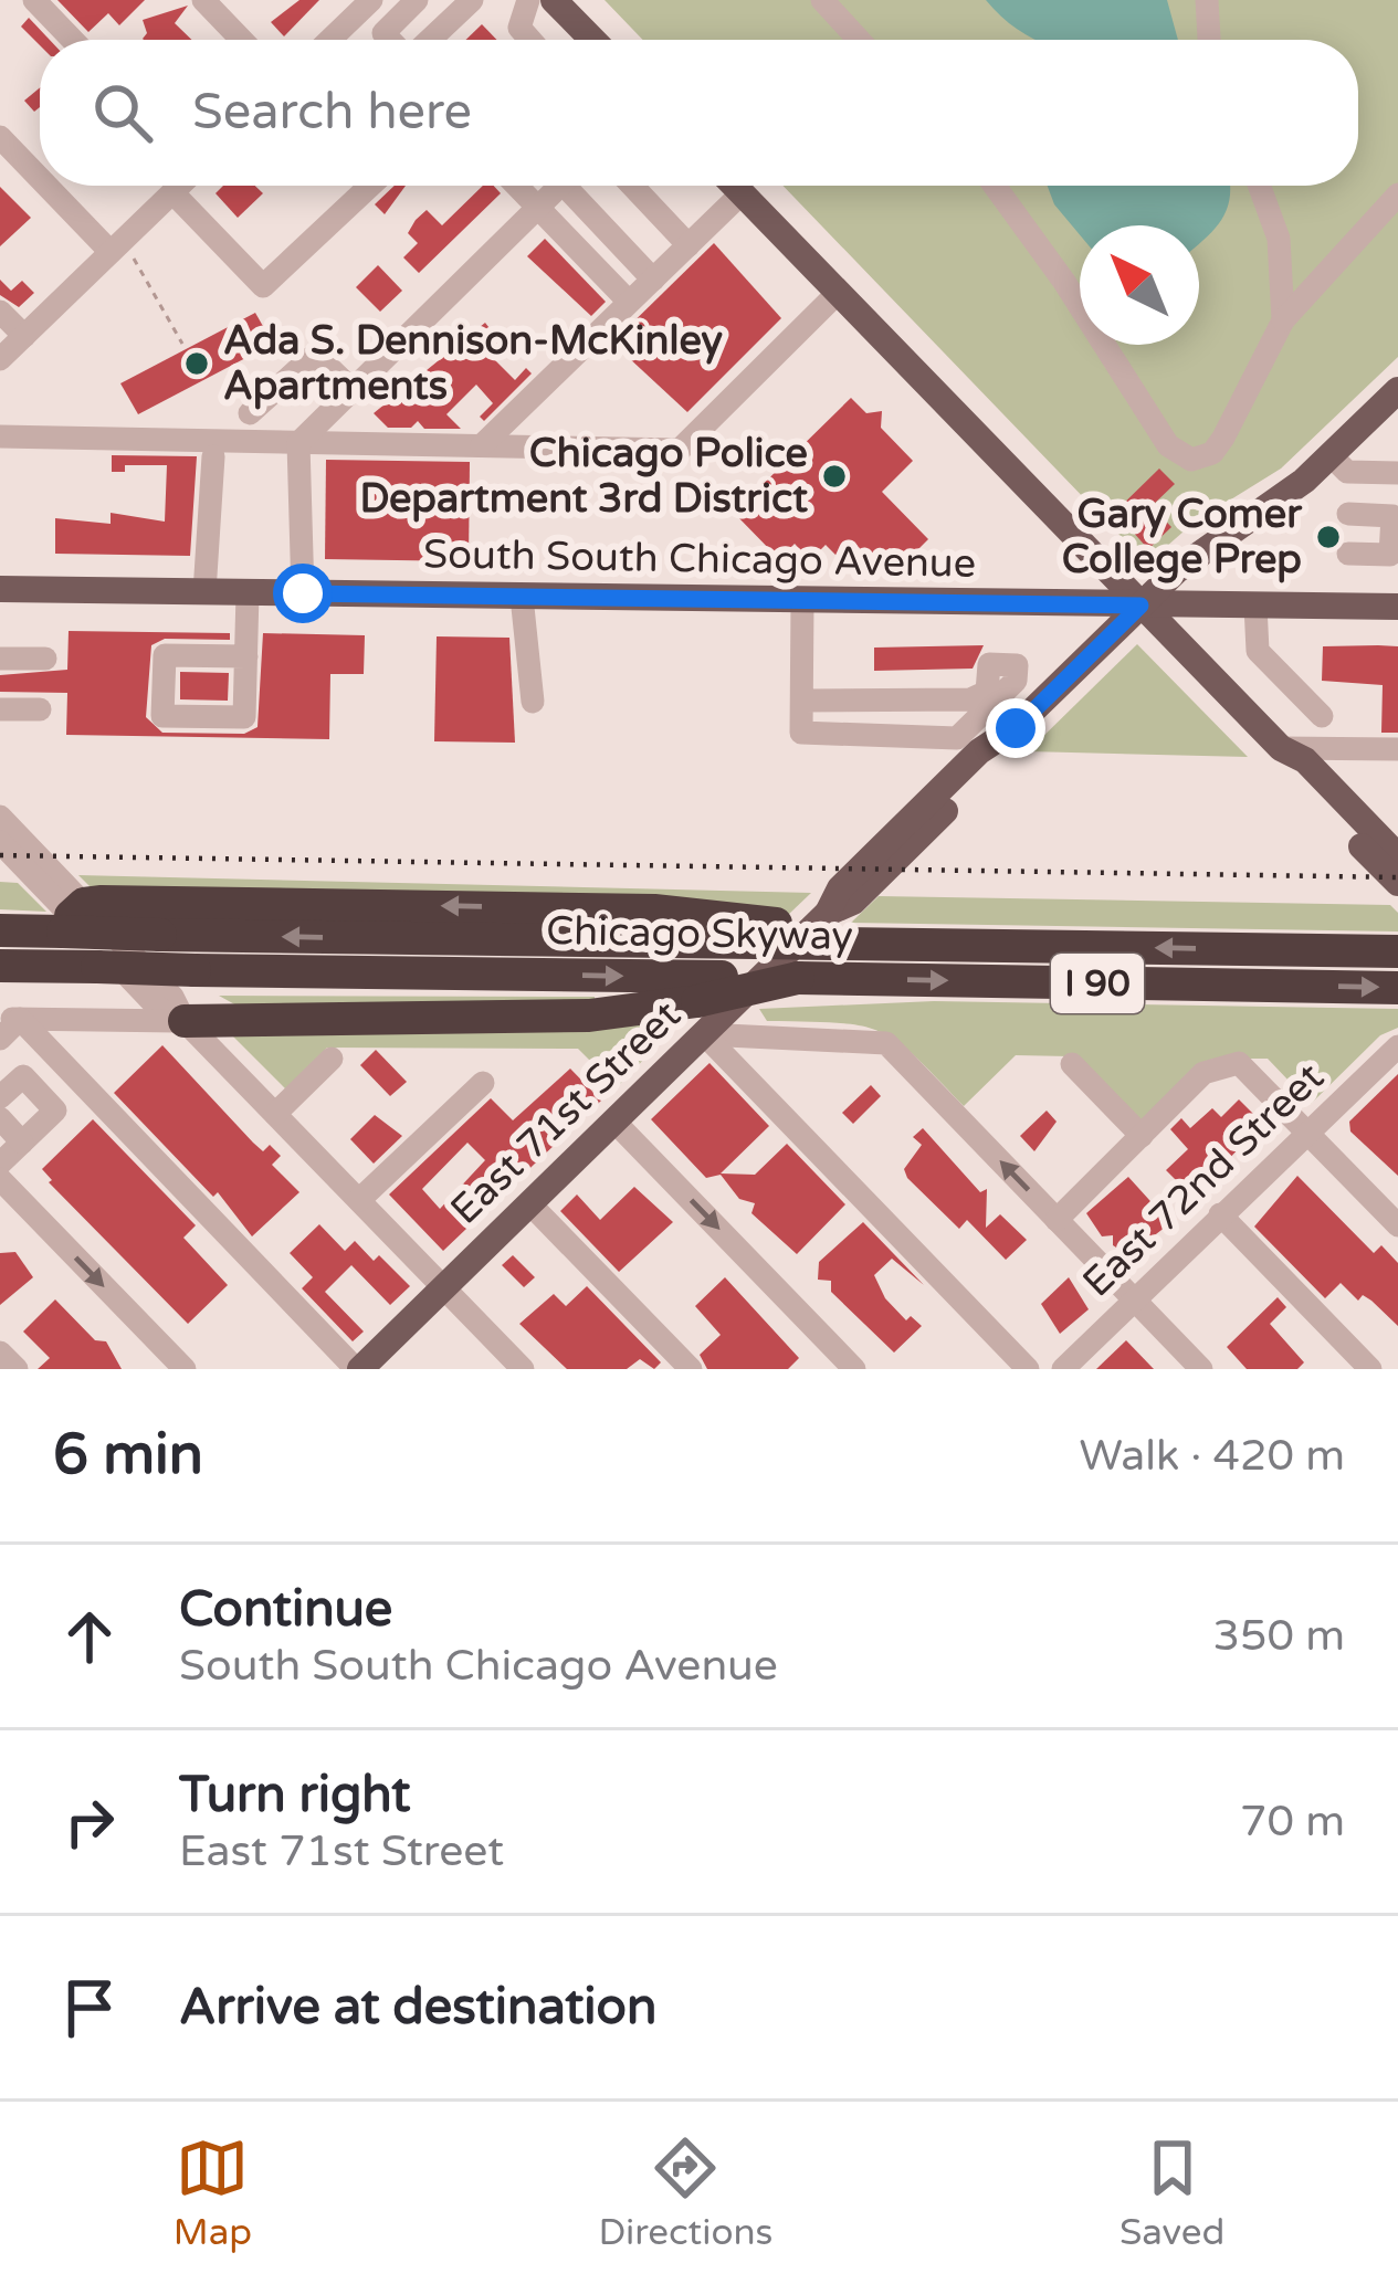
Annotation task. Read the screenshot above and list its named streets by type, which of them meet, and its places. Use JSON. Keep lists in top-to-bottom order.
{
  "streets": {
    "highway": ["Chicago Skyway", "I 90"],
    "main road": ["South South Chicago Avenue", "East 71st Street"],
    "street": ["East 72nd Street"]
  },
  "crossings": [
    ["South South Chicago Avenue", "East 71st Street"],
    ["Chicago Skyway", "East 71st Street"]
  ],
  "places": ["Ada S. Dennison-McKinley Apartments", "Chicago Police Department 3rd District", "Gary Comer College Prep"],
  "north": "top left",
  "page": {
    "search": "Search here",
    "heading": ["6 min", "Walk · 420 m"],
    "list": [
      ["Continue", "South South Chicago Avenue", "350 m"],
      ["Turn right", "East 71st Street", "70 m"],
      "Arrive at destination"
    ],
    "nav": ["Map", "Directions", "Saved"]
  }
}
